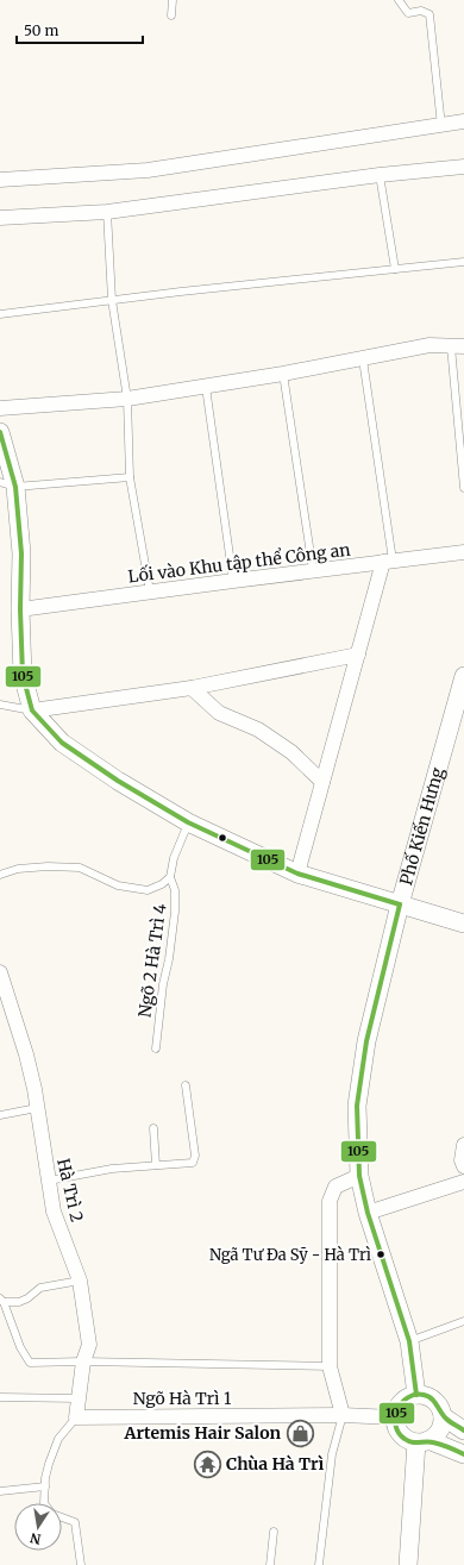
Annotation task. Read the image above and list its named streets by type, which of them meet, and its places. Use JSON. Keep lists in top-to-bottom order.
{
  "streets": {
    "street": [
      "Lối vào Khu tập thể Công an",
      "Phố Kiến Hưng",
      "Hà Trì 2",
      "Ngõ Hà Trì 1"
    ],
    "lane": ["Ngõ 2 Hà Trì 4"]
  },
  "crossings": [
    ["Phố Kiến Hưng", "Ngõ Hà Trì 1"],
    ["Hà Trì 2", "Ngõ Hà Trì 1"]
  ],
  "places": {
    "other": ["Ngã Tư Đa Sỹ - Hà Trì"],
    "shop": ["Artemis Hair Salon"],
    "temple": ["Chùa Hà Trì"]
  },
  "lines": ["transit line 105"],
  "scale_bar": "50 m",
  "north": "bottom"
}
